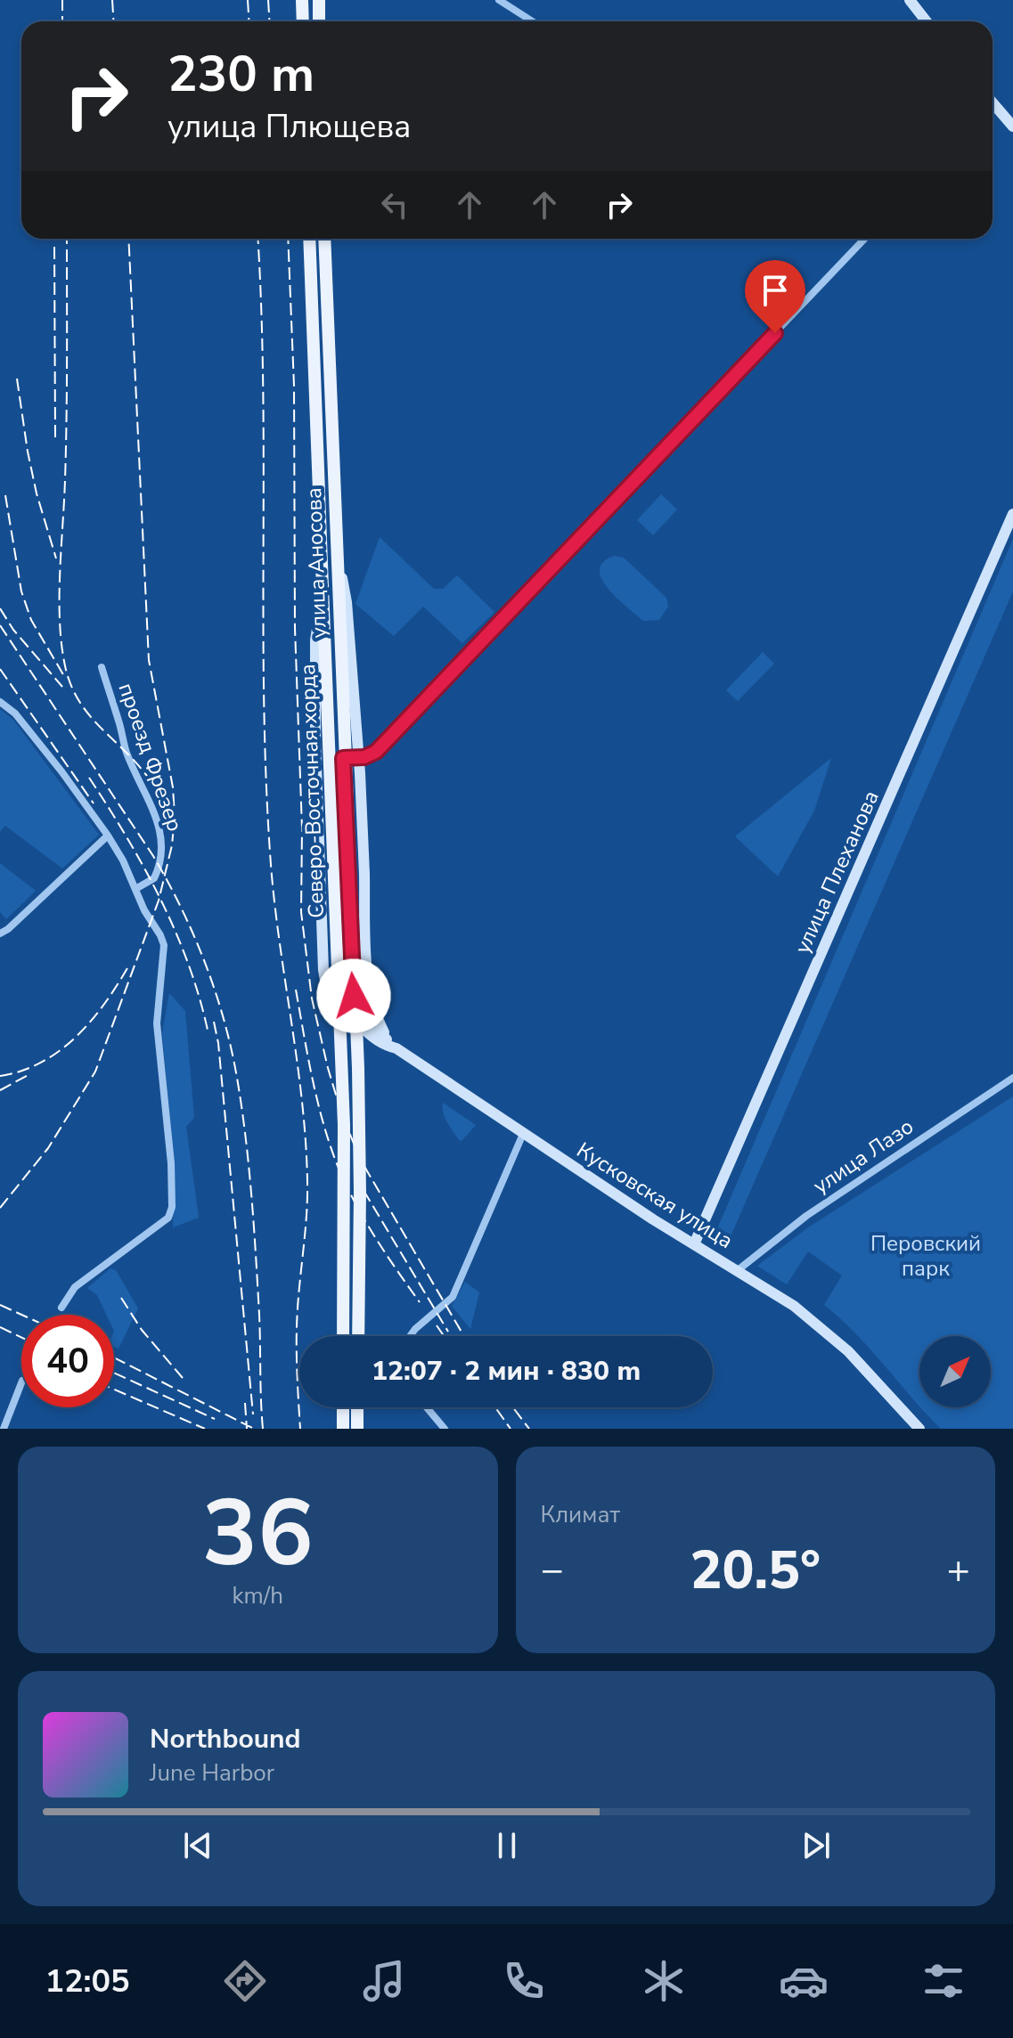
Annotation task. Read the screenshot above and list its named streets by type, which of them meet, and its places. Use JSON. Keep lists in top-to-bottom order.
{
  "streets": {
    "main road": ["Северо-Восточная хорда"],
    "street": [
      "улица Аносова",
      "проезд Фрезер",
      "улица Плеханова",
      "улица Лазо",
      "Кусковская улица"
    ]
  },
  "crossings": [
    ["улица Аносова", "Кусковская улица"],
    ["улица Плеханова", "Кусковская улица"],
    ["улица Лазо", "Кусковская улица"]
  ],
  "parks": ["Перовский парк"],
  "north": "top right",
  "page": {
    "turn": ["230 m", "улица Плющева"],
    "limit": "40",
    "trip": "12:07 · 2 мин · 830 m",
    "tile": [
      ["36", "km/h"],
      "Климат"
    ],
    "heat": ["−", "20.5°", "+"],
    "song": ["Northbound", "June Harbor"],
    "tabs": "12:05"
  }
}
